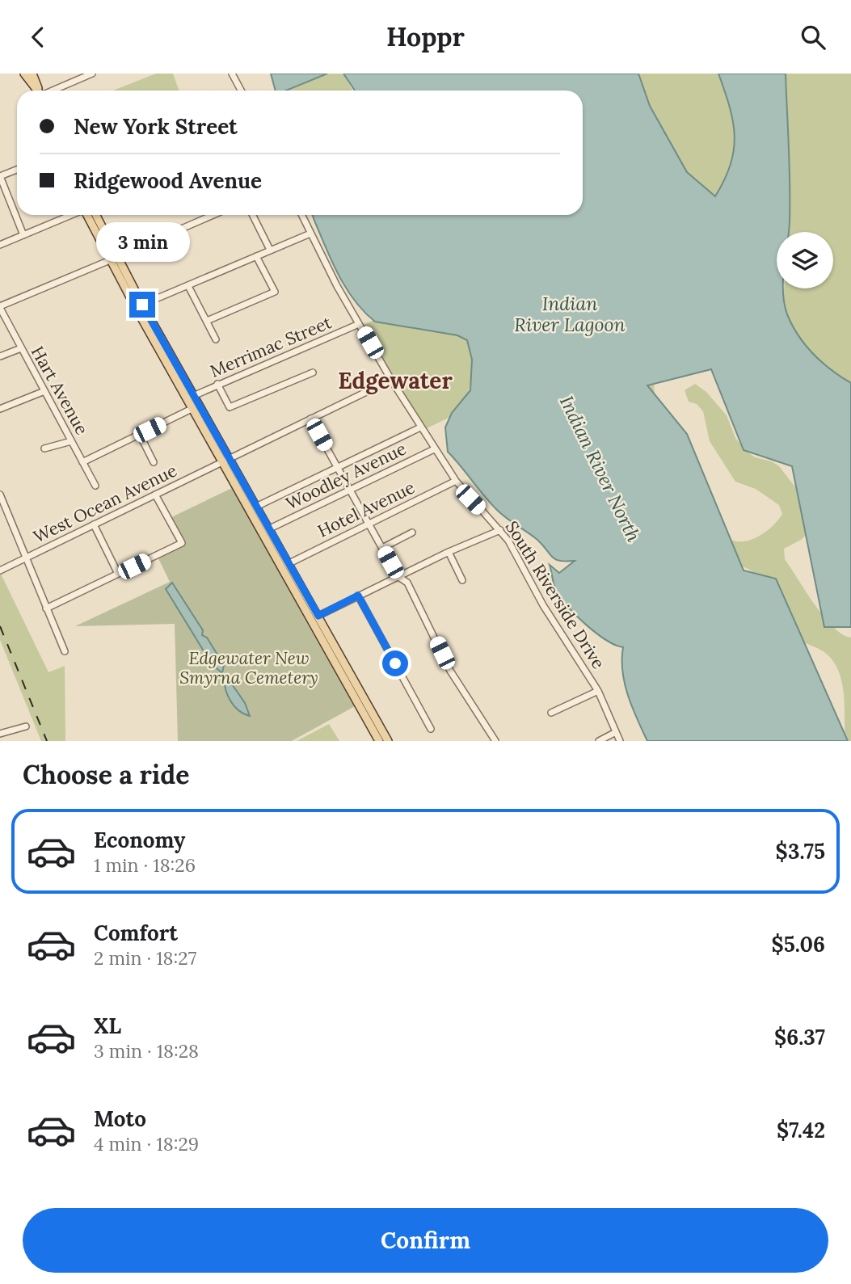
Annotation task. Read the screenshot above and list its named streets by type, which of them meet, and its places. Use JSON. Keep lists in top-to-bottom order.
{
  "streets": {
    "street": [
      "Merrimac Street",
      "Hart Avenue",
      "Woodley Avenue",
      "West Ocean Avenue",
      "Hotel Avenue",
      "South Riverside Drive"
    ]
  },
  "crossings": [
    ["Merrimac Street", "South Riverside Drive"],
    ["Woodley Avenue", "South Riverside Drive"],
    ["West Ocean Avenue", "South Riverside Drive"],
    ["Hotel Avenue", "South Riverside Drive"]
  ],
  "districts": ["Edgewater"],
  "water": ["Indian River Lagoon", "Indian River North"],
  "parks": ["Edgewater New Smyrna Cemetery"],
  "page": {
    "header": "Hoppr",
    "banner": ["New York Street", "Ridgewood Avenue"],
    "bubble": "3 min",
    "heading": "Choose a ride",
    "list": [
      {
        "name": "Economy",
        "note": "1 min · 18:26",
        "value": "$3.75"
      },
      {
        "name": "Comfort",
        "note": "2 min · 18:27",
        "value": "$5.06"
      },
      {
        "name": "XL",
        "note": "3 min · 18:28",
        "value": "$6.37"
      },
      {
        "name": "Moto",
        "note": "4 min · 18:29",
        "value": "$7.42"
      }
    ],
    "buttons": "Confirm"
  }
}
